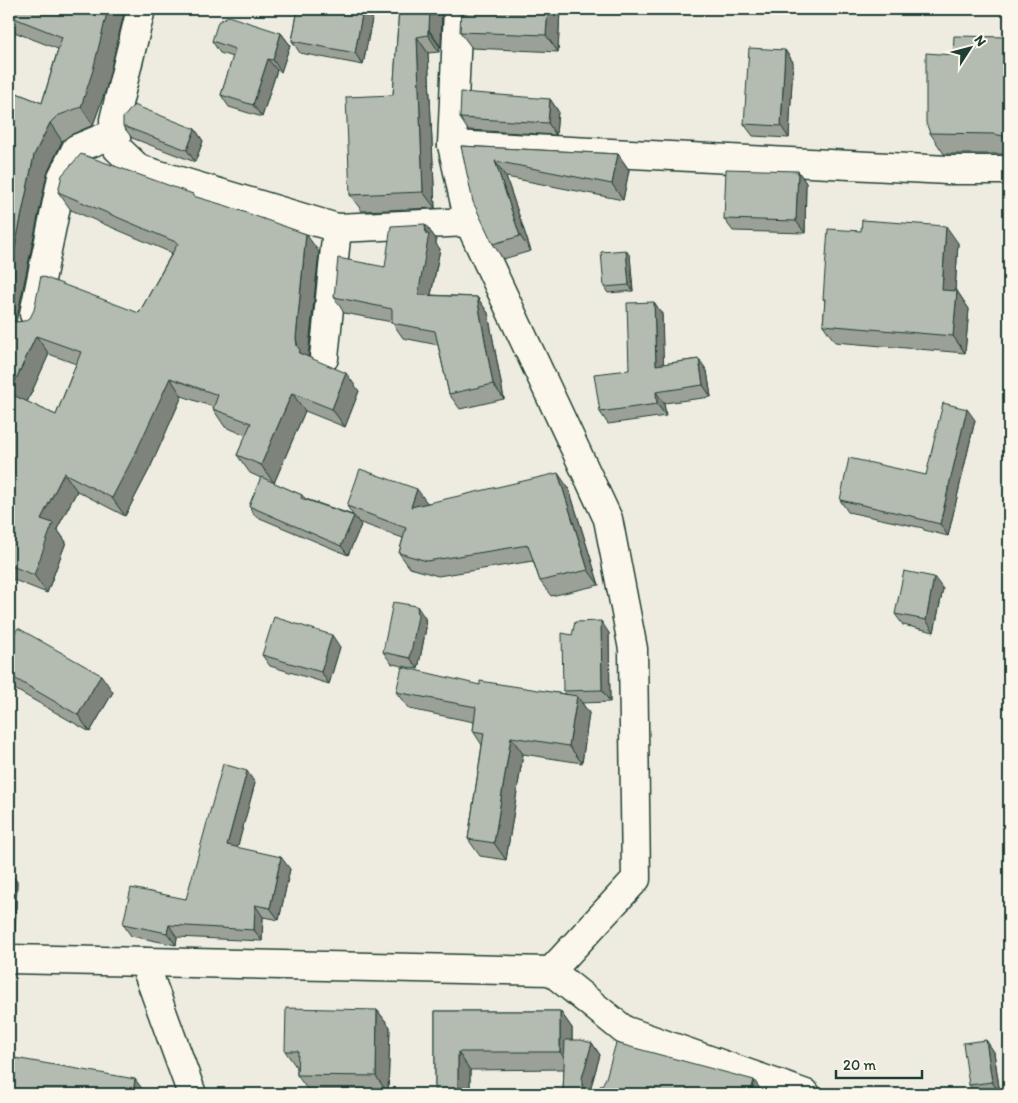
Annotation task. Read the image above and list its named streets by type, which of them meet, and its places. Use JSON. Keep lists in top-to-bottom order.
{
  "scale_bar": "20 m",
  "north": "top right"
}
